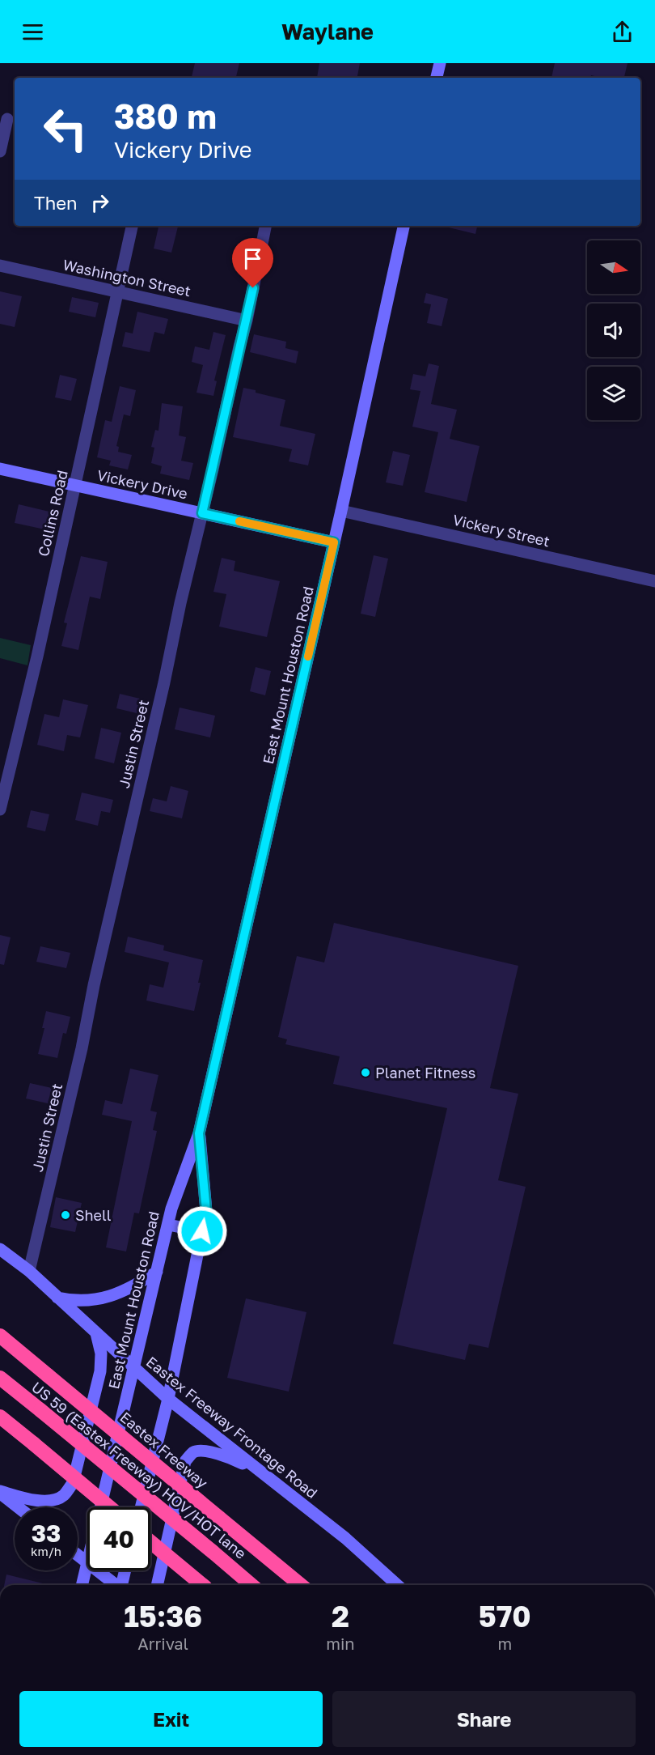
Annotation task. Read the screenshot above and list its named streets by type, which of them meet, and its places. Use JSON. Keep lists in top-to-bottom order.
{
  "streets": {
    "highway": ["Eastex Freeway", "US 59 (Eastex Freeway) HOV/HOT lane"],
    "street": [
      "Washington Street",
      "Vickery Drive",
      "Collins Road",
      "Vickery Street",
      "East Mount Houston Road",
      "Justin Street",
      "Eastex Freeway Frontage Road"
    ]
  },
  "crossings": [
    ["Washington Street", "Collins Road"],
    ["Washington Street", "Justin Street"],
    ["Vickery Drive", "Collins Road"],
    ["Vickery Drive", "East Mount Houston Road"],
    ["Vickery Drive", "Justin Street"],
    ["Vickery Street", "East Mount Houston Road"],
    ["East Mount Houston Road", "Eastex Freeway Frontage Road"],
    ["Justin Street", "Eastex Freeway Frontage Road"]
  ],
  "places": ["Planet Fitness", "Shell"],
  "north": "right",
  "page": {
    "header": "Waylane",
    "turn": ["380 m", "Vickery Drive"],
    "then": "Then",
    "speed": "33 km/h",
    "limit": "40",
    "eta": [
      "15:36",
      "Arrival",
      "2",
      "min",
      "570",
      "m"
    ],
    "buttons": ["Exit", "Share"]
  }
}
